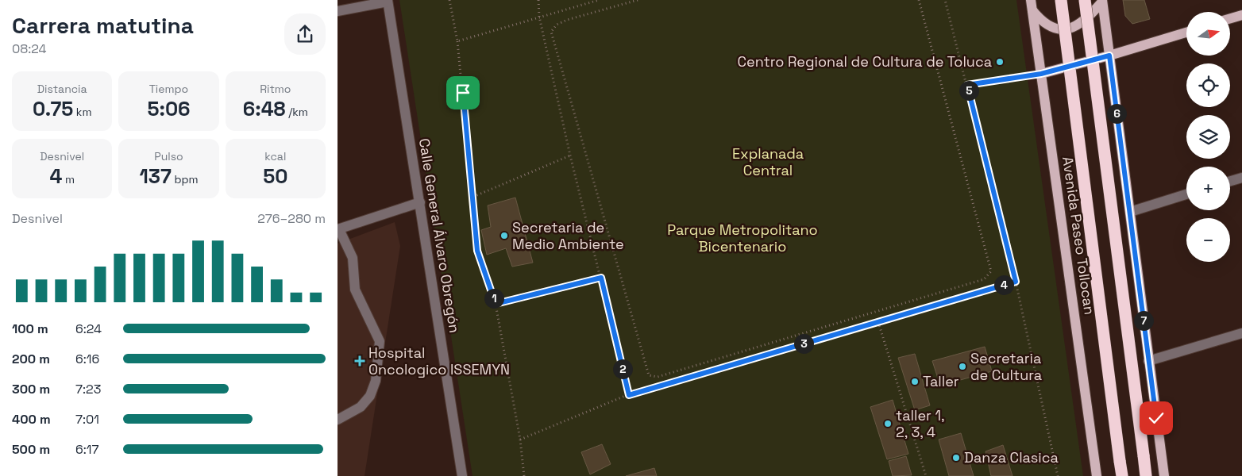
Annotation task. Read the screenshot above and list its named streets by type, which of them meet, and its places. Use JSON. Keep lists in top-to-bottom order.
{
  "streets": {
    "highway": ["Avenida Paseo Tollocan"],
    "street": ["Calle General Álvaro Obregón"]
  },
  "parks": ["Explanada Central", "Parque Metropolitano Bicentenario"],
  "places": {
    "other": [
      "Centro Regional de Cultura de Toluca",
      "Secretaria de Medio Ambiente",
      "Secretaria de Cultura",
      "Taller",
      "taller 1, 2, 3, 4",
      "Danza Clasica"
    ],
    "health": ["Hospital Oncologico ISSEMYN"]
  },
  "north": "right",
  "page": {
    "heading": ["Carrera matutina", "08:24"],
    "map_buttons": ["+", "−"],
    "stats": [
      ["Distancia", "0.75 km"],
      ["Tiempo", "5:06"],
      ["Ritmo", "6:48 /km"],
      ["Desnivel", "4 m"],
      ["Pulso", "137 bpm"],
      ["kcal", "50"]
    ],
    "pins": [
      "5",
      "6",
      "4",
      "1",
      "7",
      "3",
      "2"
    ],
    "chart": ["Desnivel", "276–280 m"],
    "list": [
      {
        "name": "100 m",
        "note": "6:24"
      },
      {
        "name": "200 m",
        "note": "6:16"
      },
      {
        "name": "300 m",
        "note": "7:23"
      },
      {
        "name": "400 m",
        "note": "7:01"
      },
      {
        "name": "500 m",
        "note": "6:17"
      }
    ]
  }
}
